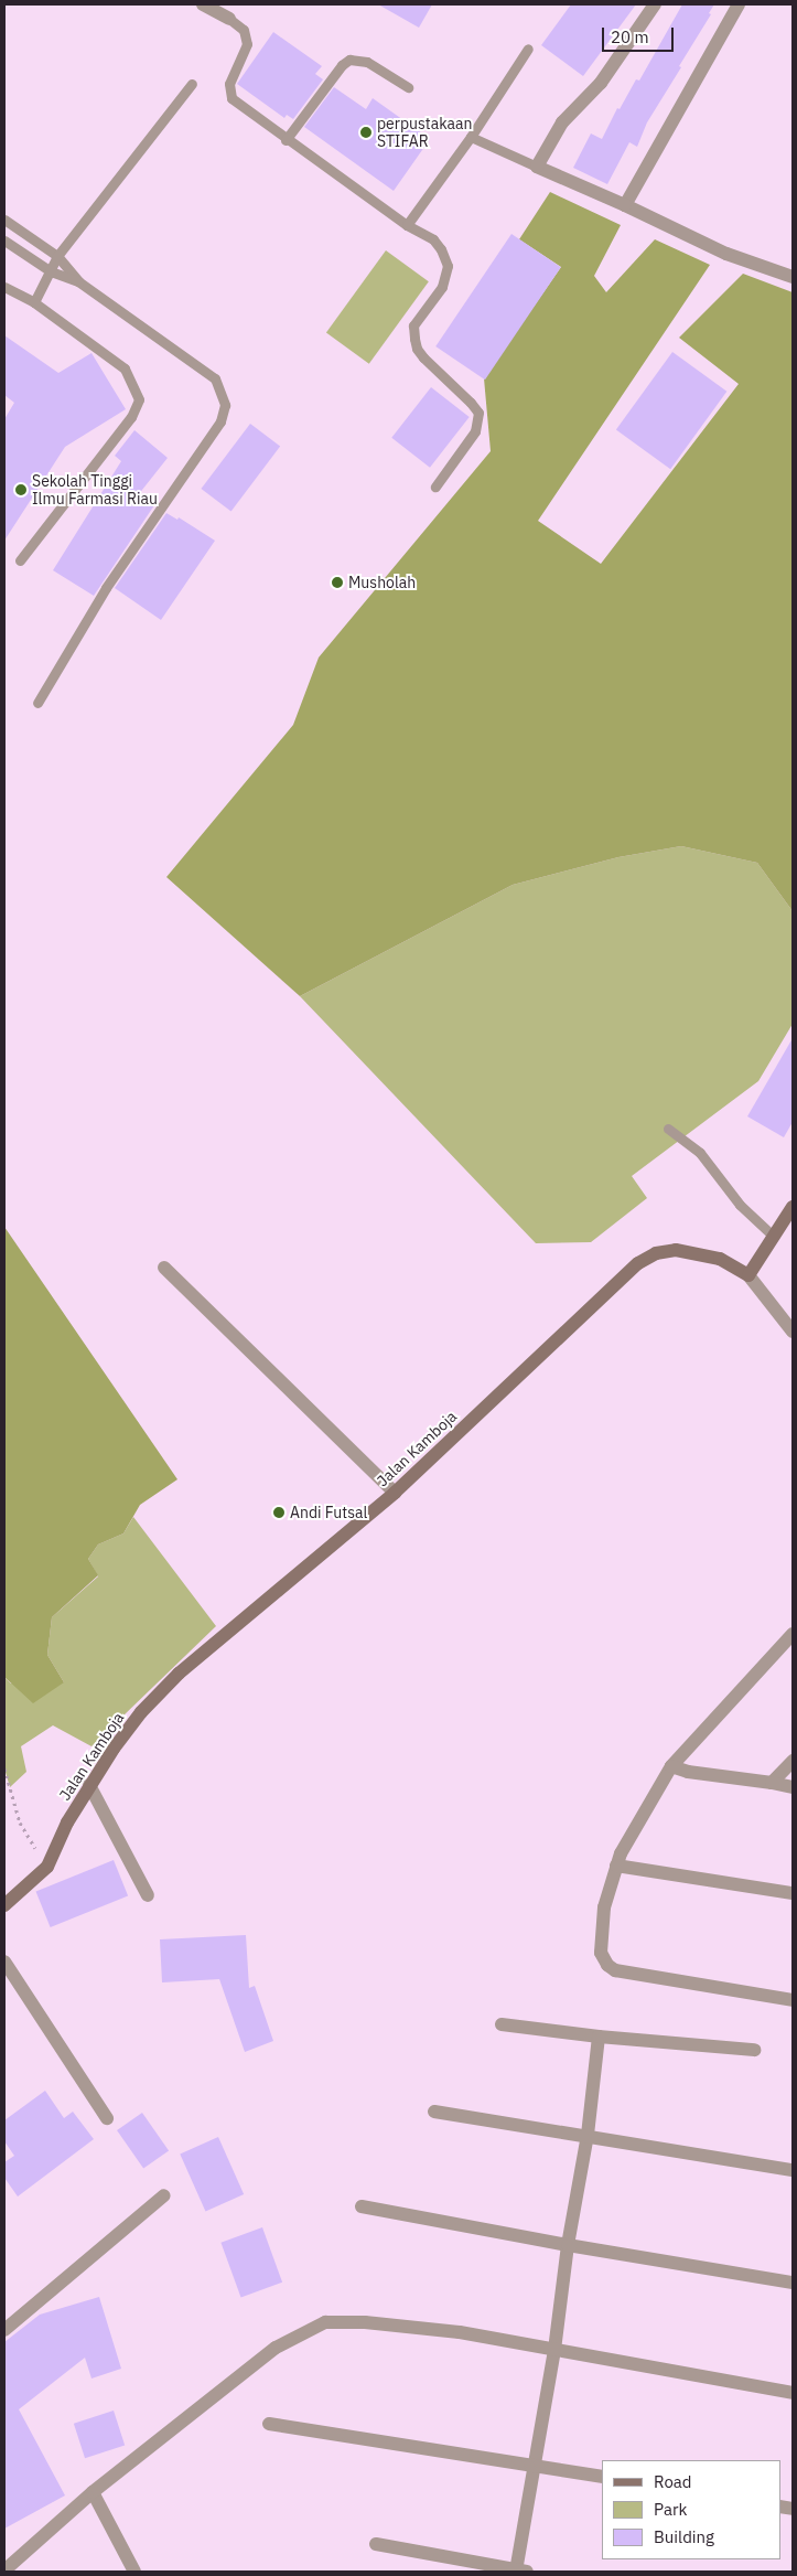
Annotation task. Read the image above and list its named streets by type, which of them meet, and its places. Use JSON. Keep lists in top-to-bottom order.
{
  "streets": {
    "street": ["Jalan Kamboja"]
  },
  "places": [
    "perpustakaan STIFAR",
    "Sekolah Tinggi Ilmu Farmasi Riau",
    "Musholah",
    "Andi Futsal"
  ],
  "legend": ["Road", "Park", "Building"],
  "scale_bar": "20 m"
}
